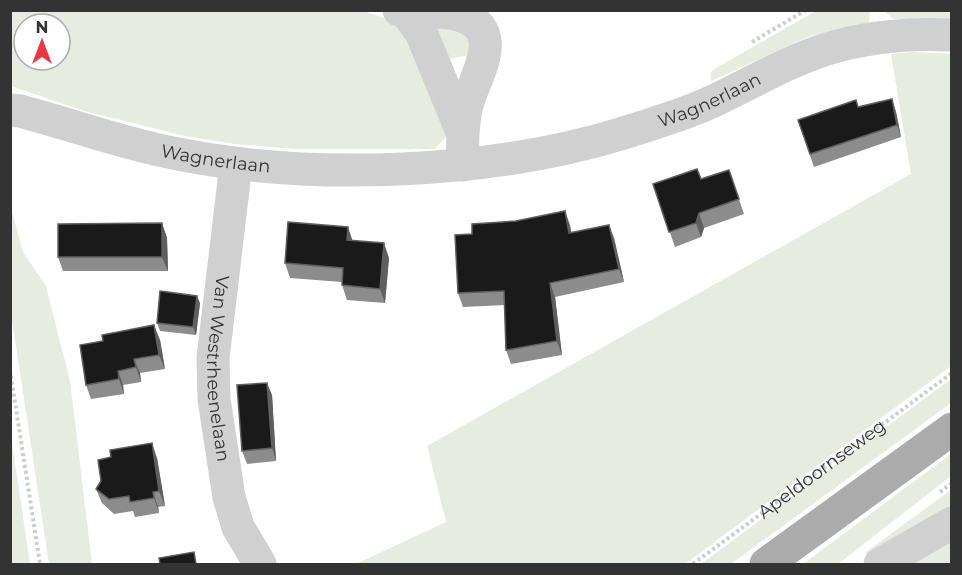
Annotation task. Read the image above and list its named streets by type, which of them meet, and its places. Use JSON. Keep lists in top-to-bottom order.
{
  "streets": {
    "street": ["Wagnerlaan", "Van Westrheenelaan"],
    "path": ["Apeldoornseweg"]
  },
  "crossings": [
    ["Wagnerlaan", "Van Westrheenelaan"]
  ],
  "north": "top"
}
